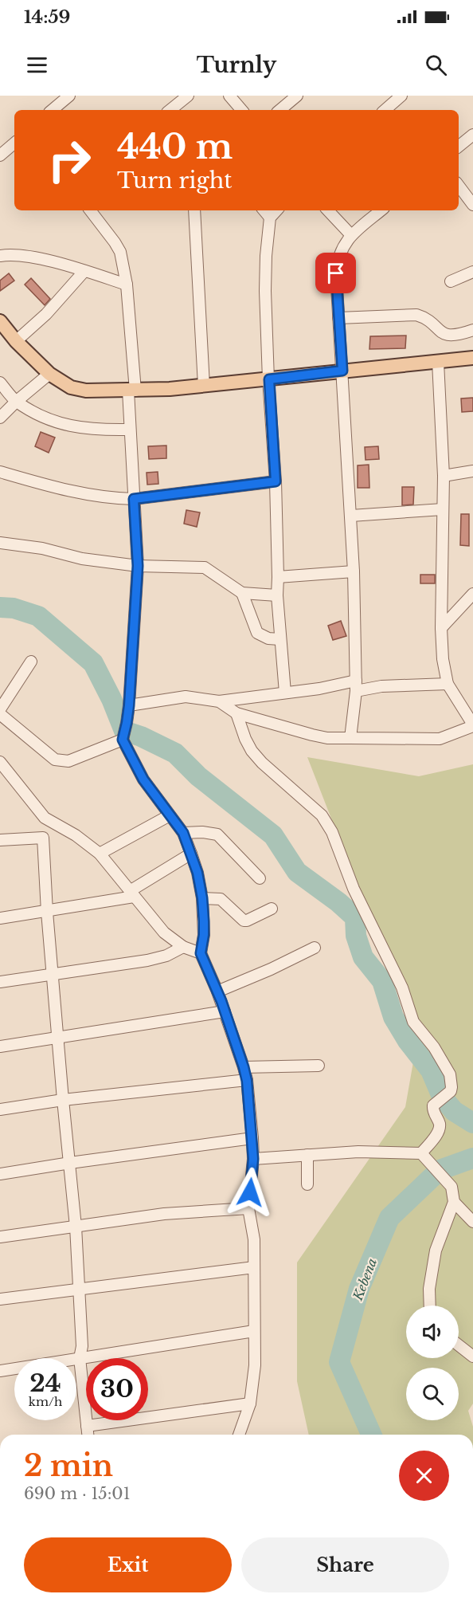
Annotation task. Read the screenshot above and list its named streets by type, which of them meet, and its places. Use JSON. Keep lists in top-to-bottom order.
{
  "water": ["Kebena"],
  "page": {
    "status": "14:59",
    "header": "Turnly",
    "turn": ["440 m", "Turn right"],
    "speed": "24 km/h",
    "limit": "30",
    "heading": ["2 min", "690 m · 15:01"],
    "buttons": ["Exit", "Share"]
  }
}
